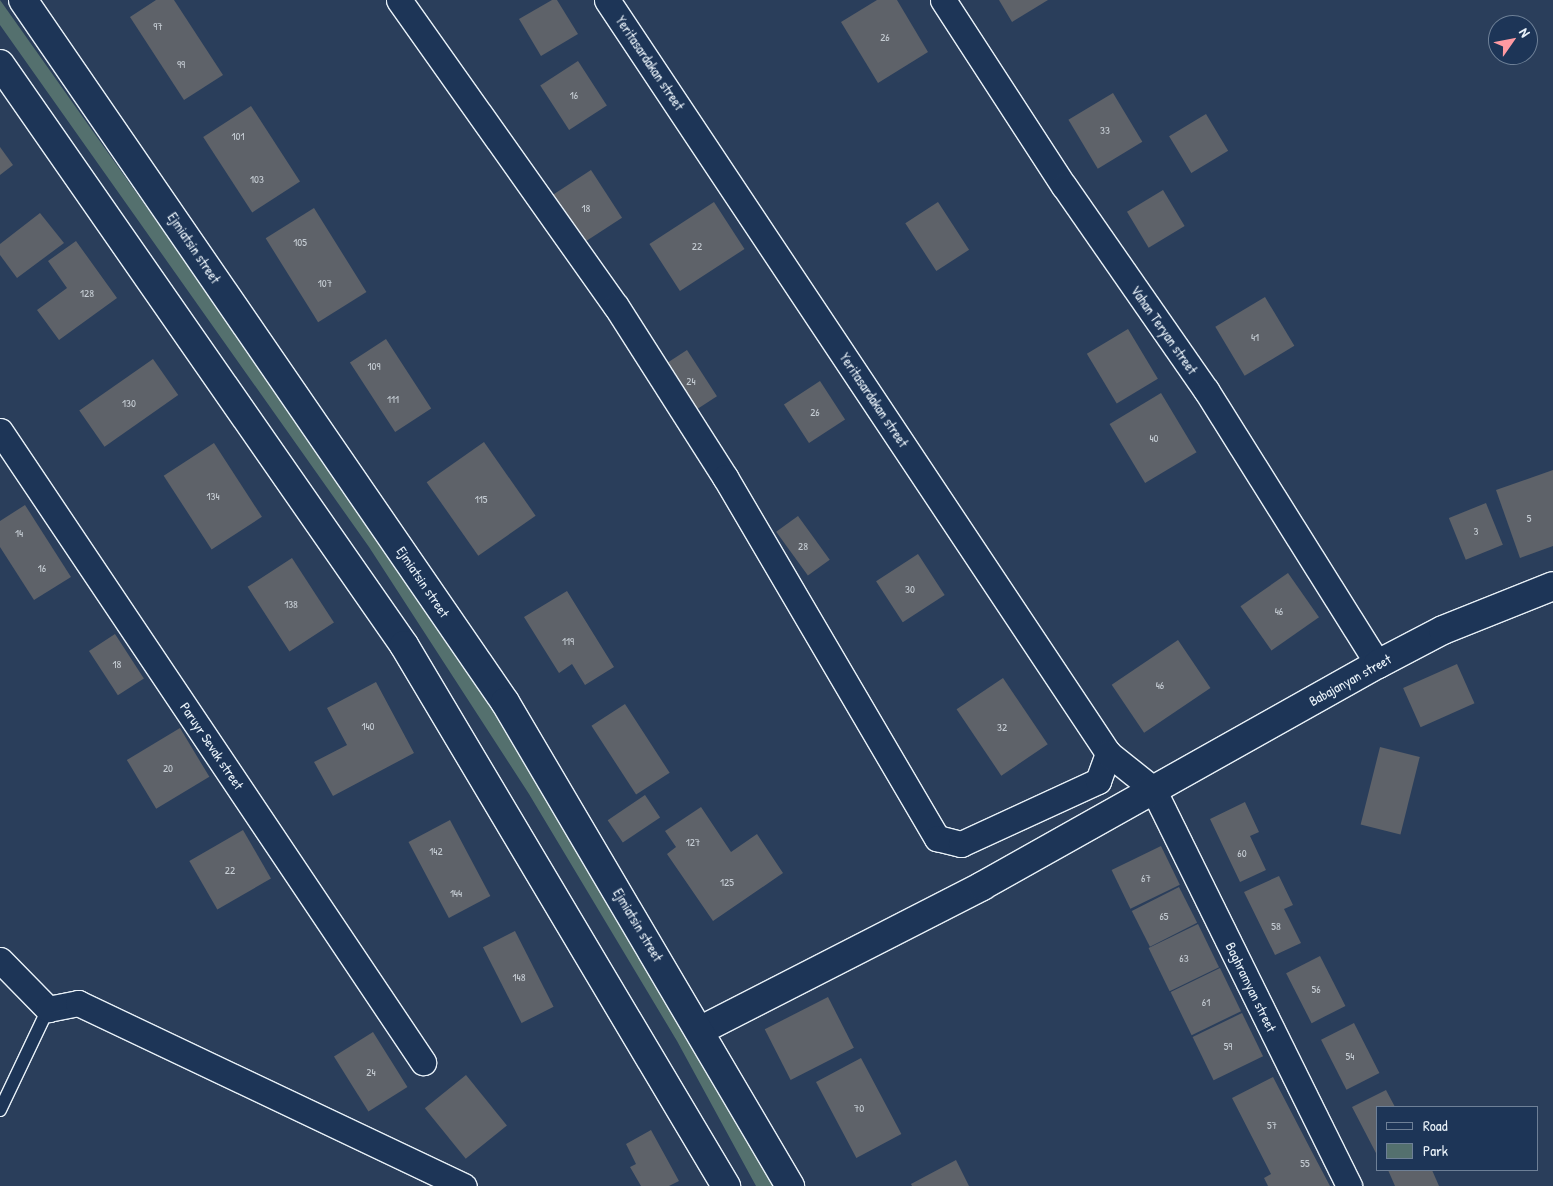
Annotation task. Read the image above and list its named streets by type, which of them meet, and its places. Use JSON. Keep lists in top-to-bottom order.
{
  "streets": {
    "main road": ["Ejmiatsin street", "Babajanyan street"],
    "street": [
      "Yeritasardakan street",
      "Vahan Teryan street",
      "Paruyr Sevak street",
      "Baghramyan street"
    ]
  },
  "crossings": [
    ["Yeritasardakan street", "Babajanyan street"],
    ["Yeritasardakan street", "Baghramyan street"],
    ["Ejmiatsin street", "Babajanyan street"],
    ["Vahan Teryan street", "Babajanyan street"],
    ["Babajanyan street", "Baghramyan street"]
  ],
  "house_numbers": [
    "97",
    "26",
    "99",
    "16",
    "33",
    "101",
    "103",
    "18",
    "105",
    "22",
    "107",
    "128",
    "41",
    "109",
    "24",
    "111",
    "130",
    "26",
    "40",
    "134",
    "115",
    "5",
    "3",
    "14",
    "28",
    "16",
    "30",
    "138",
    "46",
    "119",
    "18",
    "46",
    "140",
    "32",
    "20",
    "127",
    "142",
    "60",
    "22",
    "67",
    "125",
    "144",
    "65",
    "58",
    "63",
    "148",
    "56",
    "61",
    "59",
    "54",
    "24",
    "70",
    "57",
    "55"
  ],
  "legend": ["Road", "Park"],
  "north": "top right"
}
